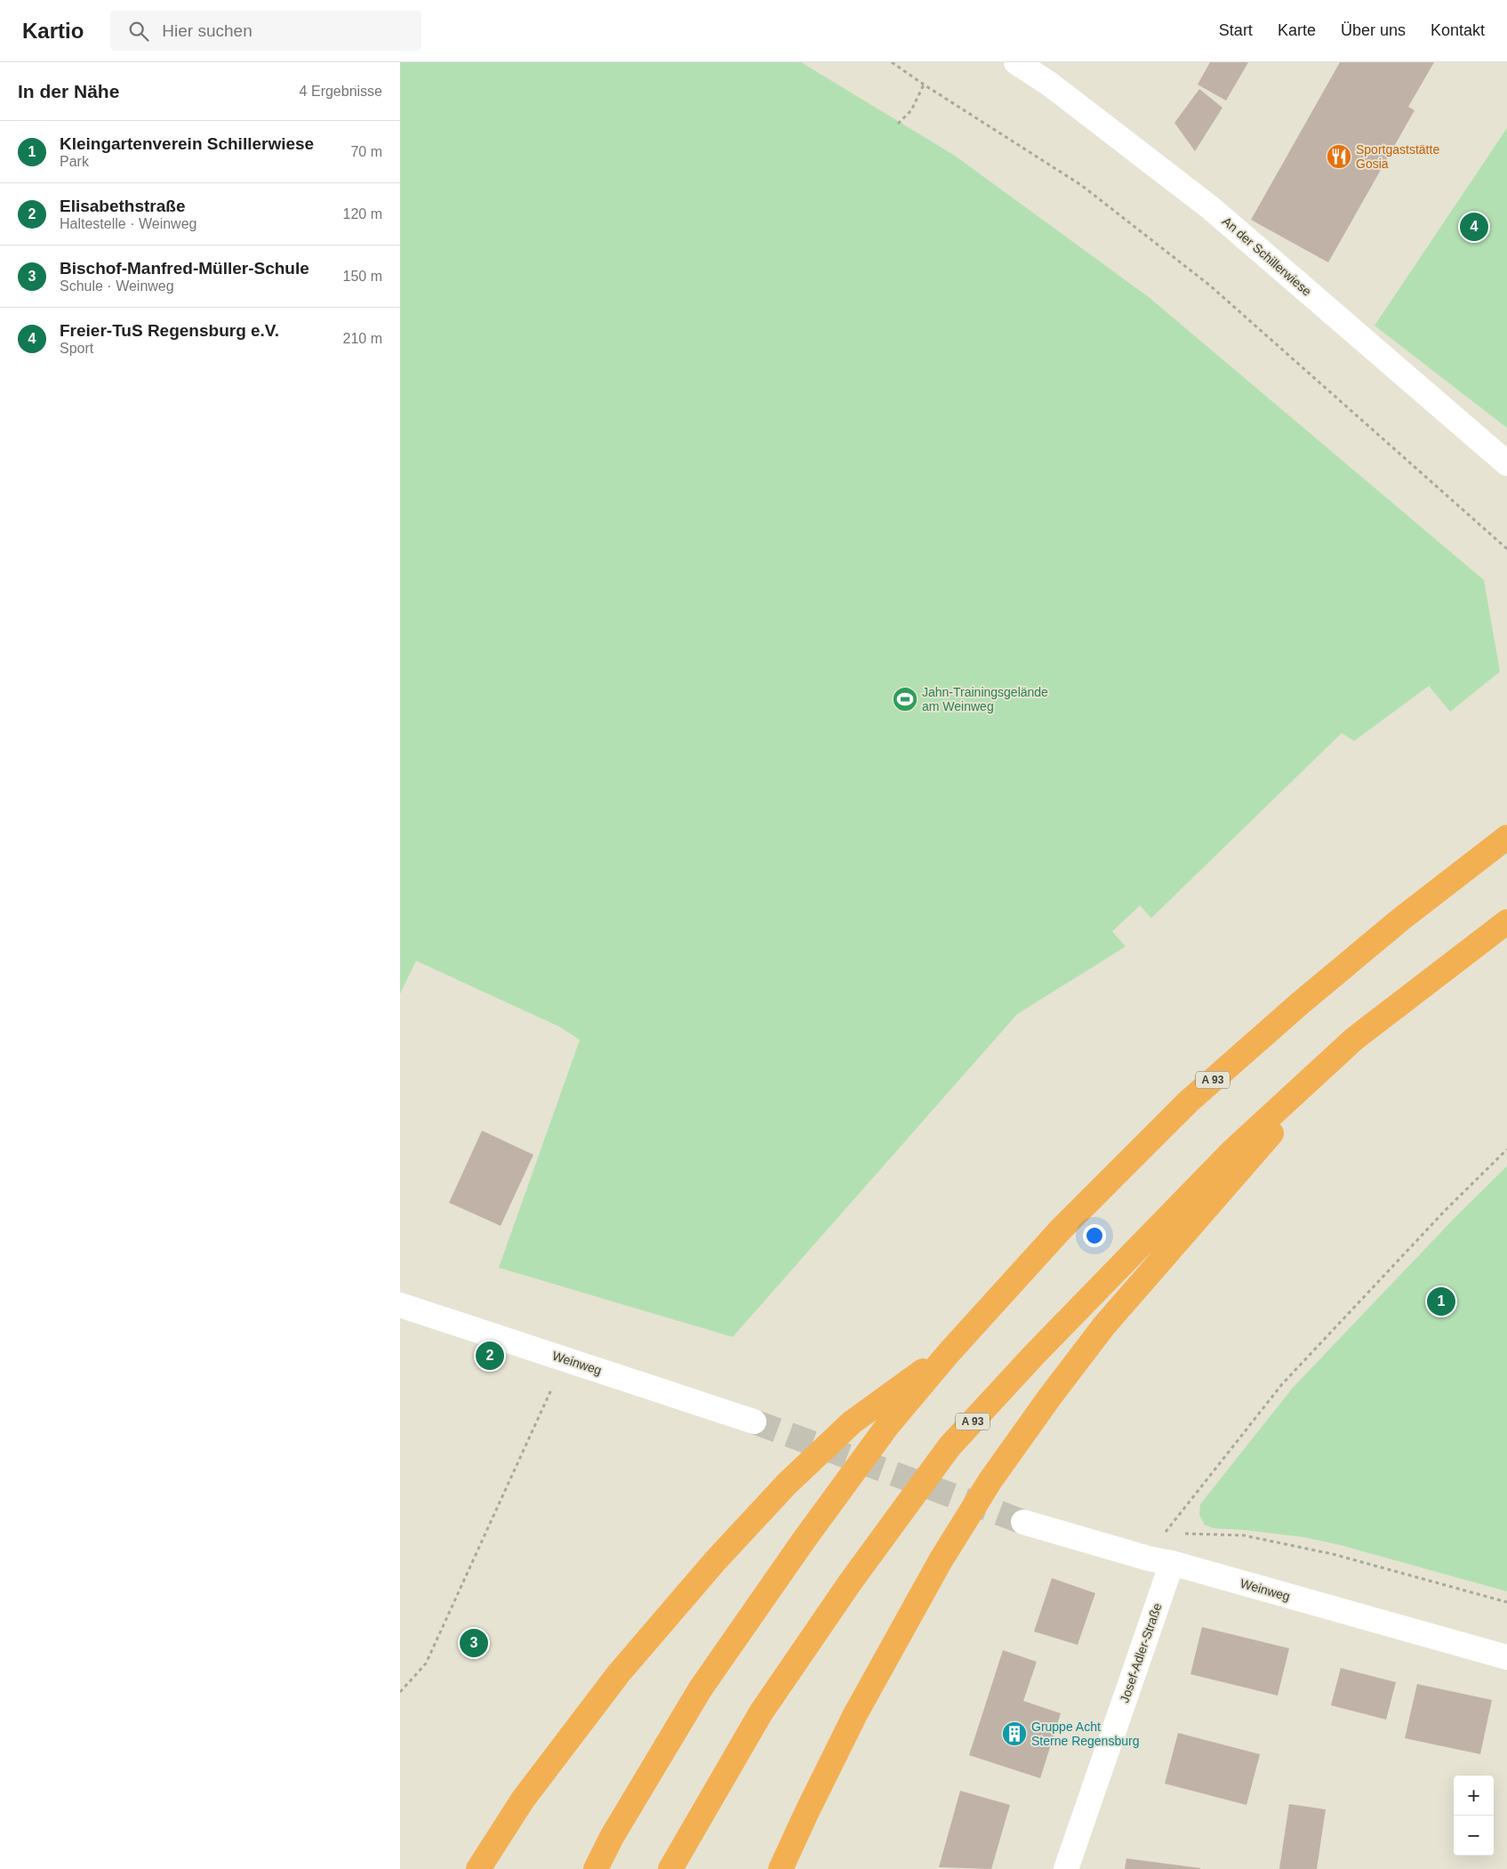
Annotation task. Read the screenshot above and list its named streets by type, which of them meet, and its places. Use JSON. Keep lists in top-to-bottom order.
{
  "streets": {
    "highway": ["A 93"],
    "street": ["An der Schillerwiese", "Weinweg", "Josef-Adler-Straße"]
  },
  "crossings": [
    ["Weinweg", "Josef-Adler-Straße"]
  ],
  "places": {
    "restaurant": ["Sportgaststätte Gosia"],
    "sports": ["Jahn-Trainingsgelände am Weinweg"],
    "building": ["Gruppe Acht Sterne Regensburg"]
  },
  "page": {
    "header": "Kartio",
    "search": "Hier suchen",
    "nav": [
      "Start",
      "Karte",
      "Über uns",
      "Kontakt"
    ],
    "heading": ["In der Nähe", "4 Ergebnisse"],
    "list": [
      {
        "mark": "1",
        "name": "Kleingartenverein Schillerwiese",
        "note": "Park",
        "value": "70 m"
      },
      {
        "mark": "2",
        "name": "Elisabethstraße",
        "note": "Haltestelle · Weinweg",
        "value": "120 m"
      },
      {
        "mark": "3",
        "name": "Bischof-Manfred-Müller-Schule",
        "note": "Schule · Weinweg",
        "value": "150 m"
      },
      {
        "mark": "4",
        "name": "Freier-TuS Regensburg e.V.",
        "note": "Sport",
        "value": "210 m"
      }
    ],
    "pins": [
      "4",
      "1",
      "2",
      "3"
    ],
    "map_buttons": ["+", "−"]
  }
}
